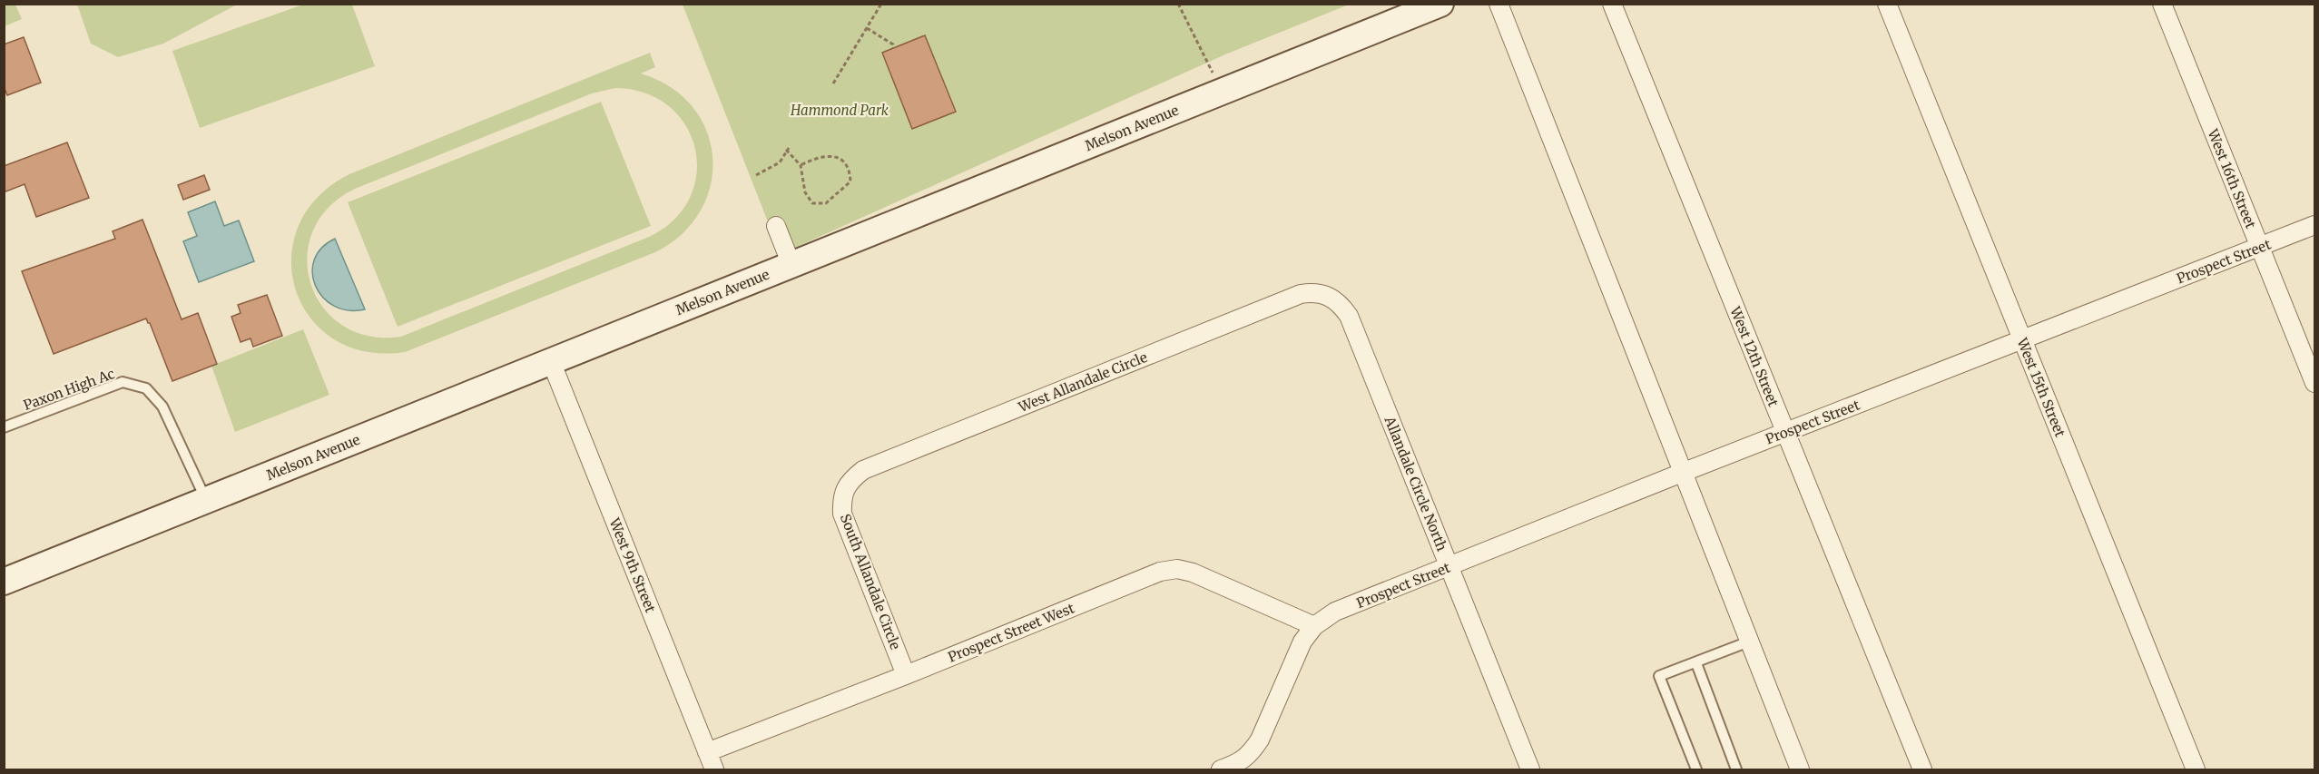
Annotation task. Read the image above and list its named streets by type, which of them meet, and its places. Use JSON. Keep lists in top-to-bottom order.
{
  "streets": {
    "street": [
      "Melson Avenue",
      "West 16th Street",
      "Prospect Street",
      "West 12th Street",
      "West Allandale Circle",
      "West 15th Street",
      "Allandale Circle North",
      "West 9th Street",
      "South Allandale Circle",
      "Prospect Street West"
    ],
    "lane": ["Paxon High Ac"]
  },
  "crossings": [
    ["Melson Avenue", "Paxon High Ac"],
    ["Melson Avenue", "West 9th Street"],
    ["West 16th Street", "Prospect Street"],
    ["Prospect Street", "West 12th Street"],
    ["Prospect Street", "West 15th Street"],
    ["Prospect Street", "Allandale Circle North"],
    ["Prospect Street", "Prospect Street West"],
    ["West Allandale Circle", "Allandale Circle North"],
    ["West Allandale Circle", "South Allandale Circle"],
    ["West 9th Street", "Prospect Street West"],
    ["South Allandale Circle", "Prospect Street West"]
  ],
  "parks": ["Hammond Park"]
}
